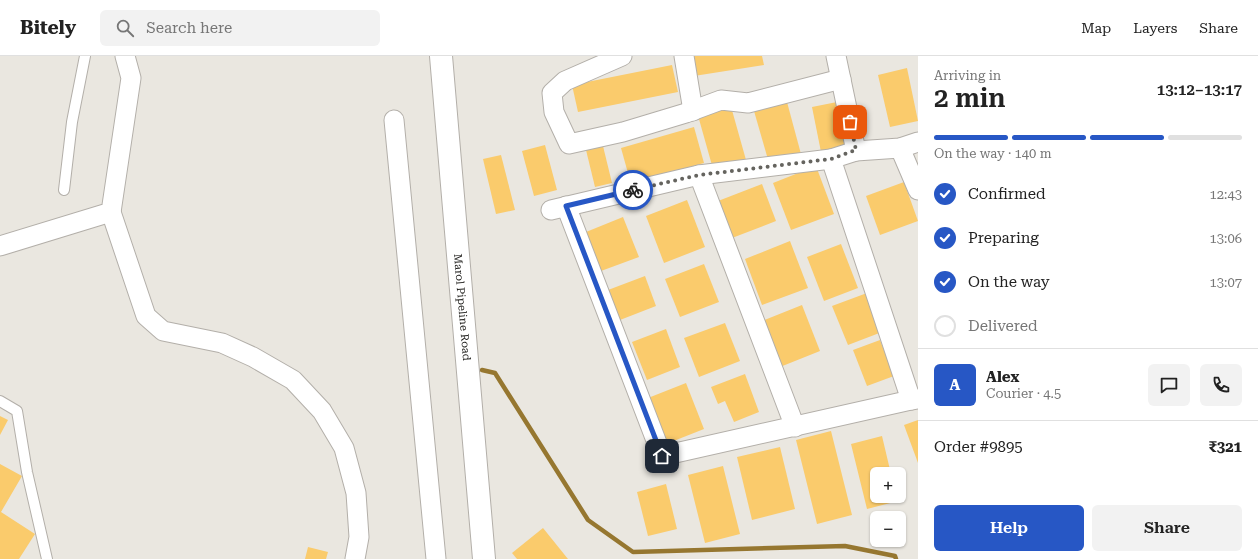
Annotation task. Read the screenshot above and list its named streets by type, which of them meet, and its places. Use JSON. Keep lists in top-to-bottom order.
{
  "streets": {
    "street": ["Marol Pipeline Road"]
  },
  "page": {
    "header": "Bitely",
    "search": "Search here",
    "nav": ["Map", "Layers", "Share"],
    "heading": ["2 min", "Arriving in", "13:12–13:17"],
    "panel": [
      "Alex",
      "Courier · 4.5",
      "Order #9895",
      "₹321"
    ],
    "bar": "On the way · 140 m",
    "list": [
      ["Confirmed", "12:43"],
      ["Preparing", "13:06"],
      ["On the way", "13:07"],
      "Delivered"
    ],
    "round": "A",
    "map_buttons": ["+", "−"],
    "buttons": ["Help", "Share"]
  }
}
